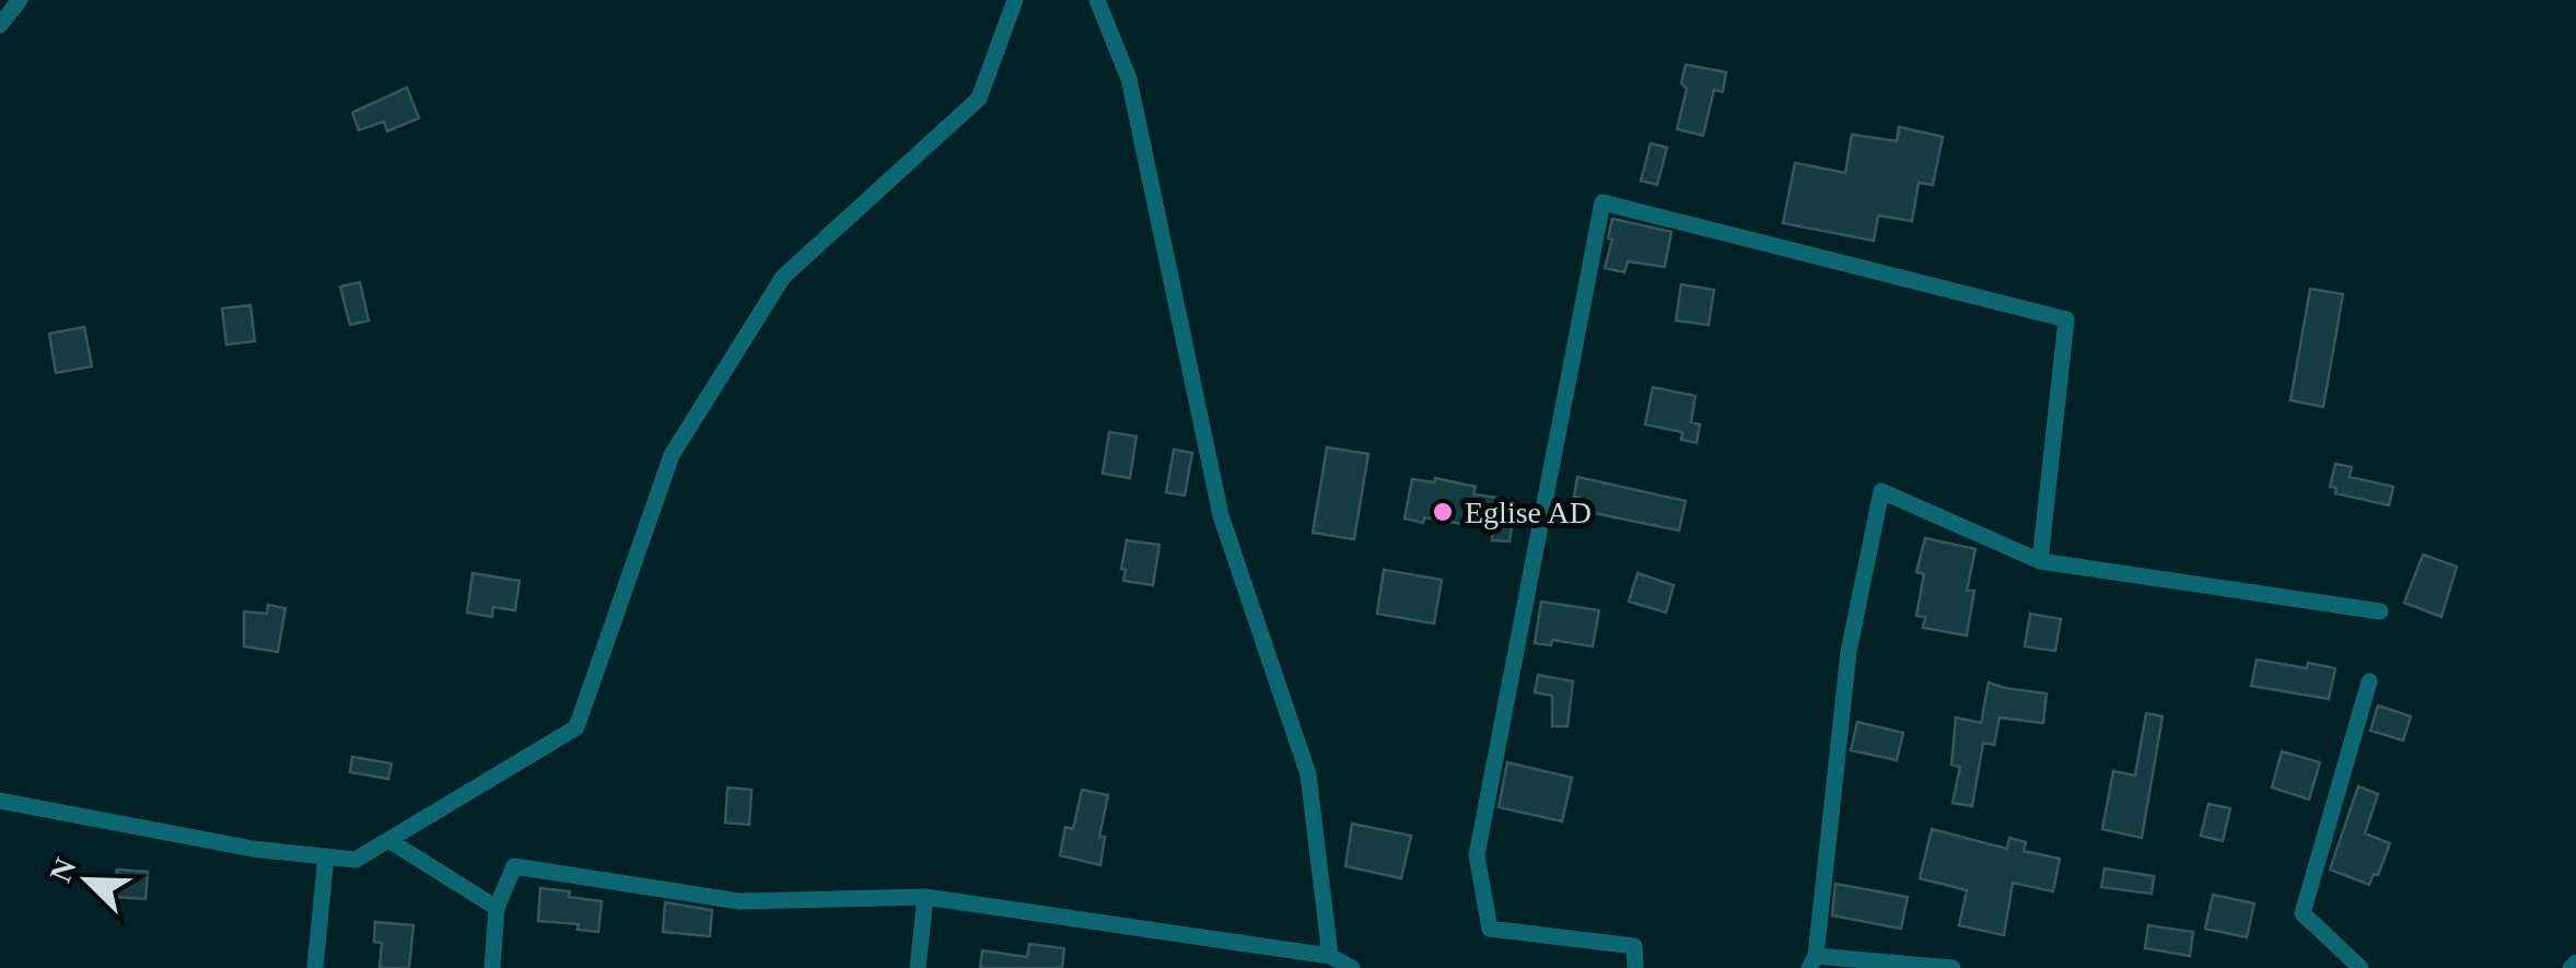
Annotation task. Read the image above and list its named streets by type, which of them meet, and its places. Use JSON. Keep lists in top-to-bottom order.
{
  "places": ["Eglise AD"],
  "north": "top left"
}
